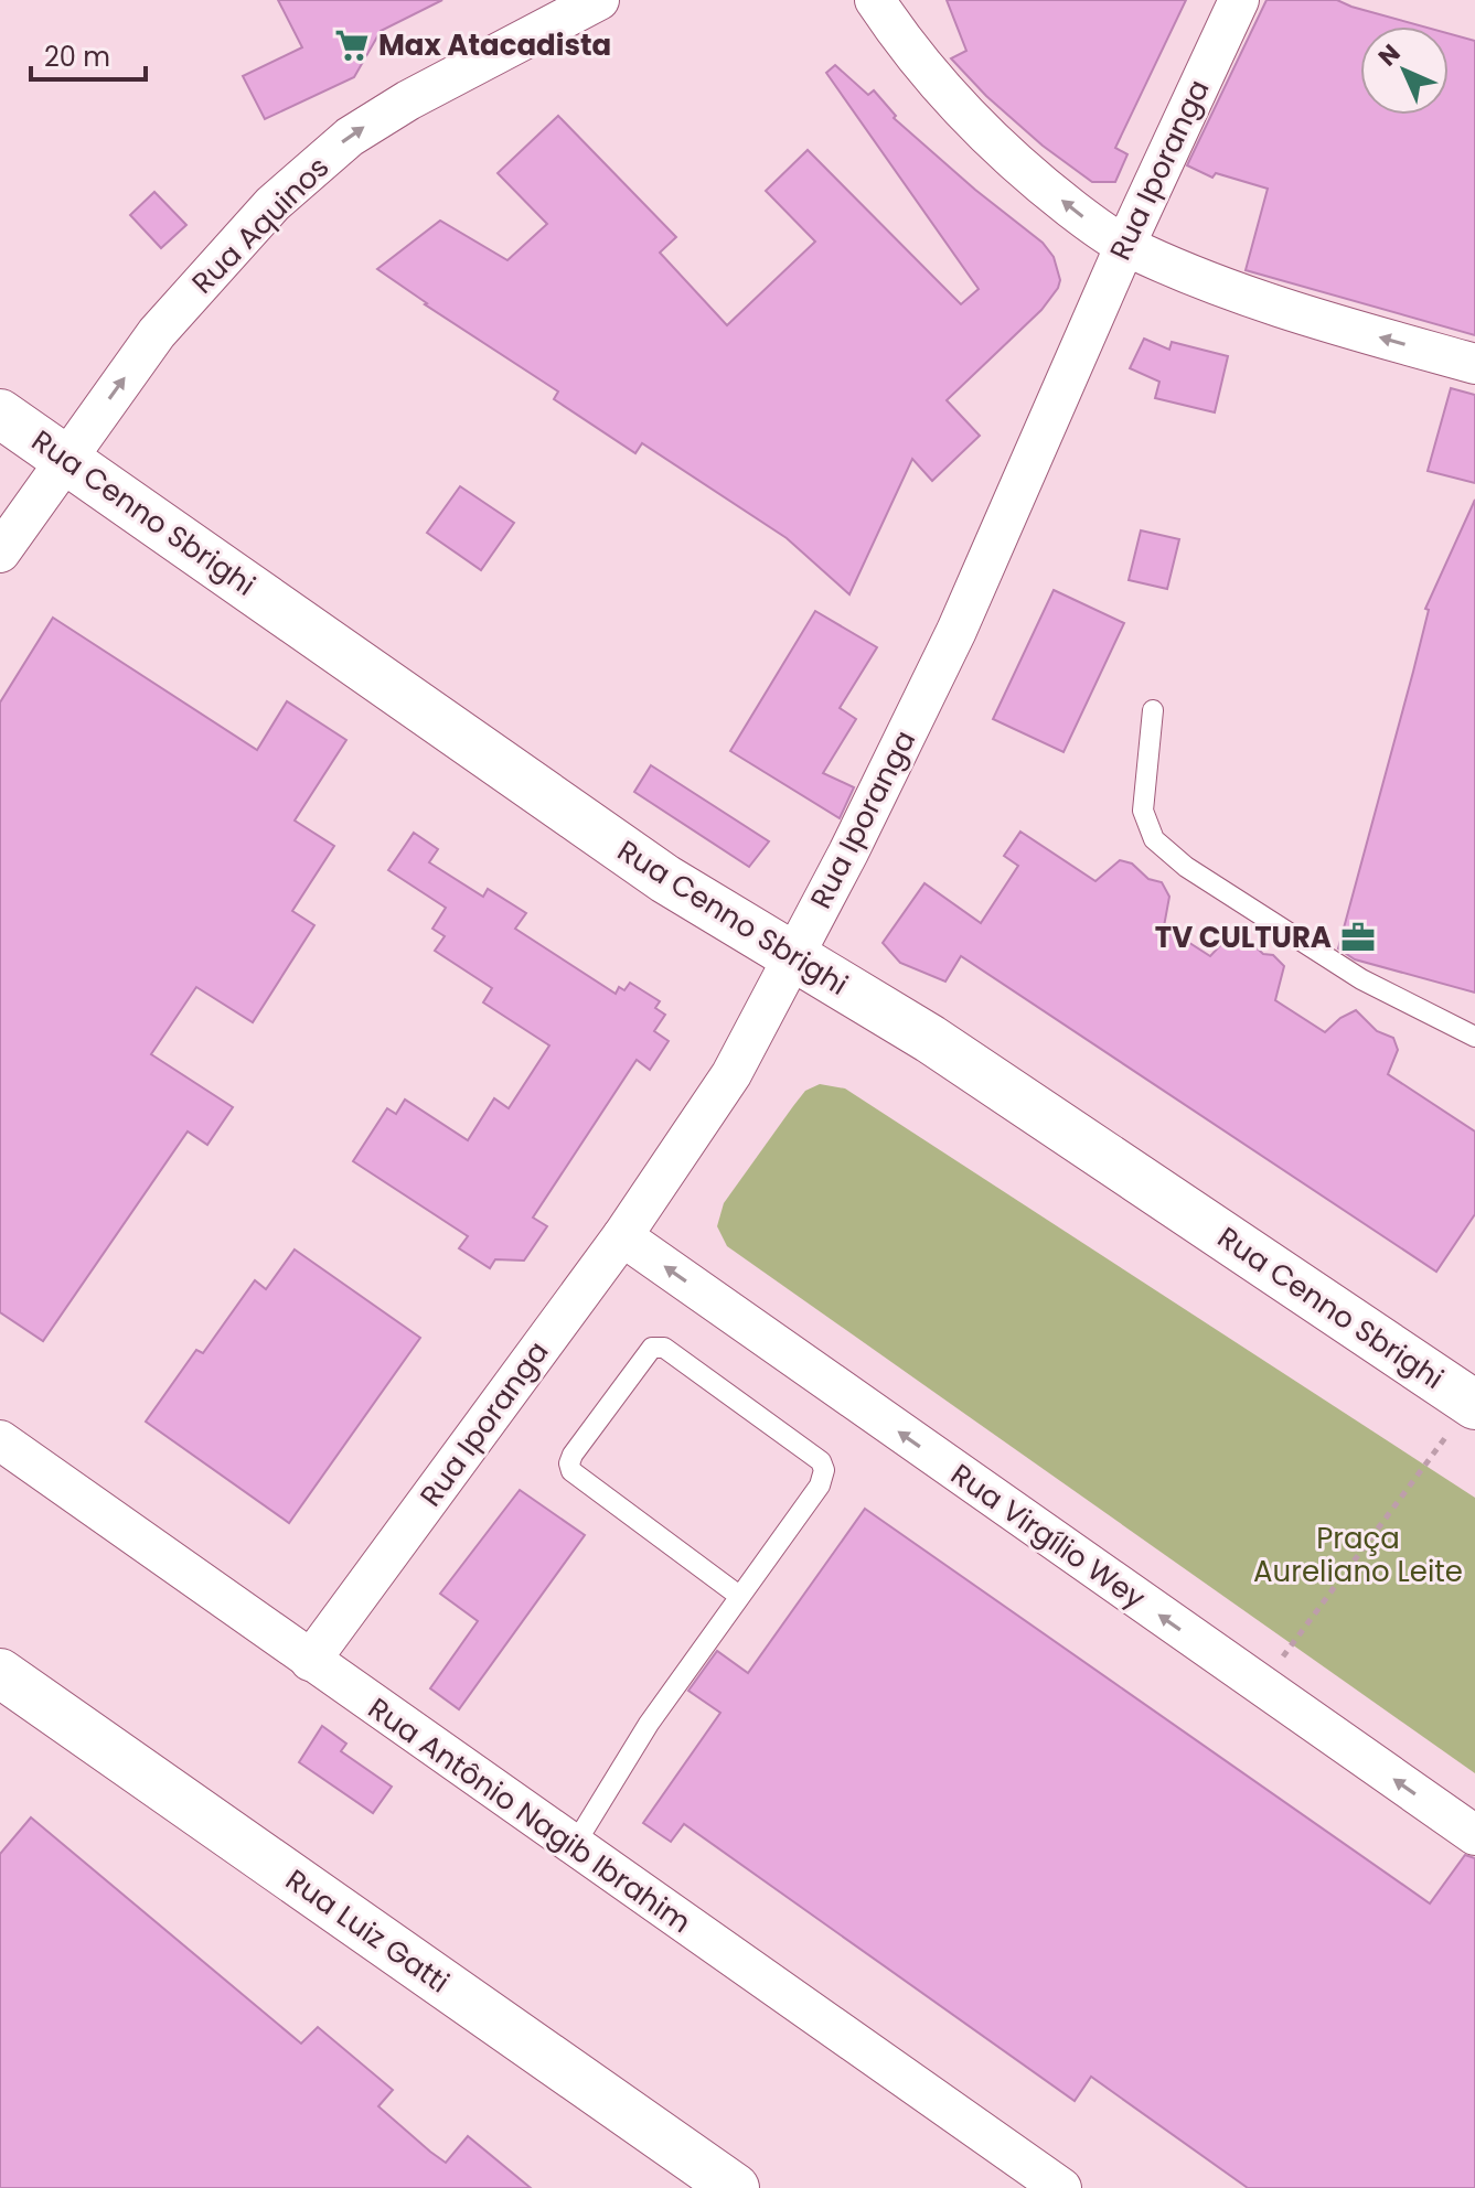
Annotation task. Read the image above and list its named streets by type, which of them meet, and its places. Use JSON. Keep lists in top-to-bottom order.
{
  "streets": {
    "street": [
      "Rua Iporanga",
      "Rua Aquinos",
      "Rua Cenno Sbrighi",
      "Rua Virgílio Wey",
      "Rua Antônio Nagib Ibrahim",
      "Rua Luiz Gatti"
    ]
  },
  "crossings": [
    ["Rua Iporanga", "Rua Cenno Sbrighi"],
    ["Rua Iporanga", "Rua Virgílio Wey"],
    ["Rua Iporanga", "Rua Antônio Nagib Ibrahim"],
    ["Rua Aquinos", "Rua Cenno Sbrighi"]
  ],
  "one_way": ["Rua Aquinos", "Rua Virgílio Wey"],
  "parks": ["Praça Aureliano Leite"],
  "places": {
    "supermarket": ["Max Atacadista"],
    "office": ["TV CULTURA"]
  },
  "scale_bar": "20 m",
  "north": "top left"
}
